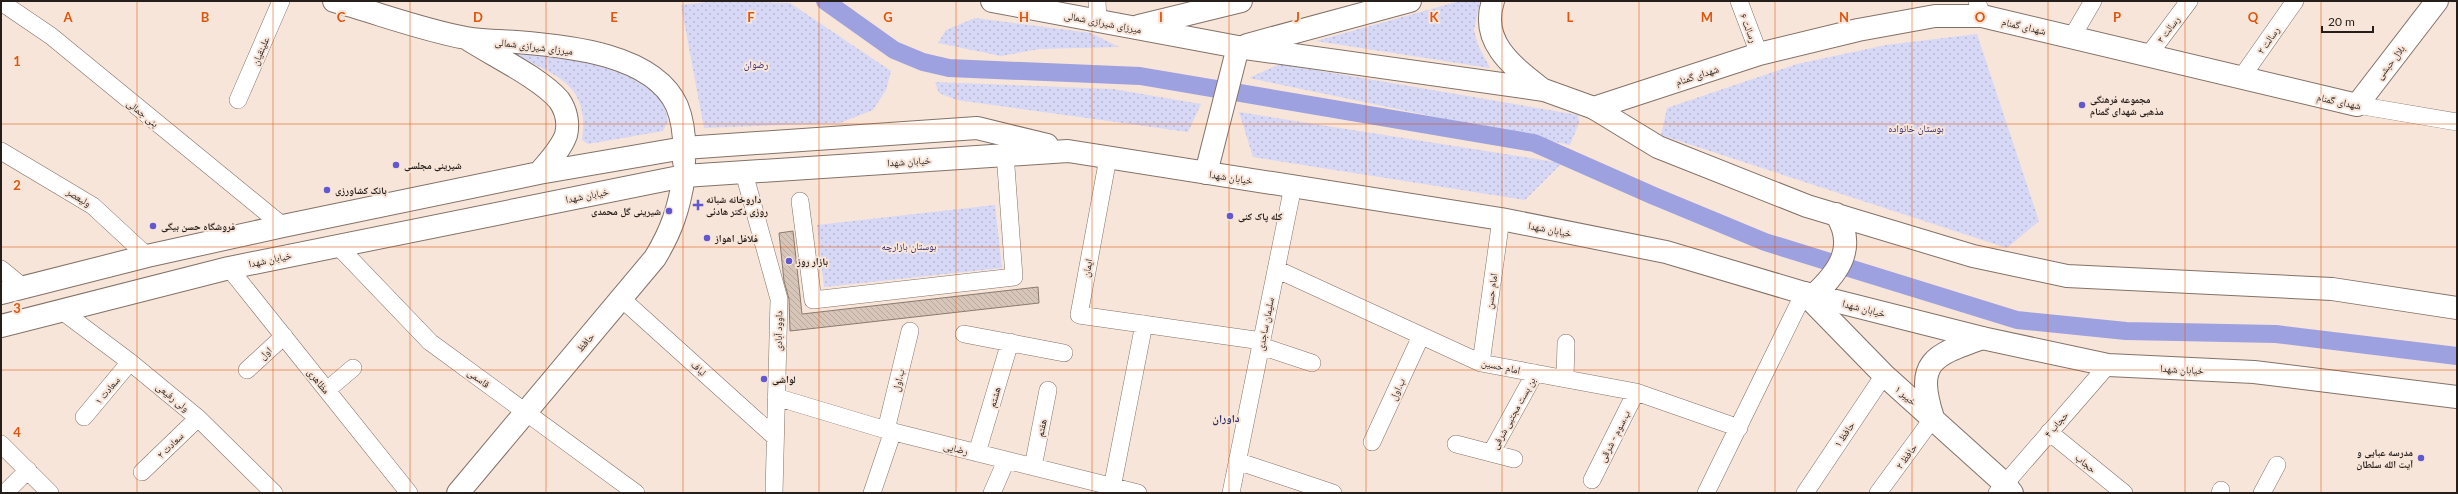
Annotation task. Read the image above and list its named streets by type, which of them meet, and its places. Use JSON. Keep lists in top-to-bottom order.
{
  "streets": {
    "main road": [
      "میرزای شیرازی شمالی",
      "شهدای گمنام",
      "بلال حبشی",
      "خیابان شهدا",
      "حافظ",
      "خیبر ۱"
    ],
    "street": [
      "رسالت ۶",
      "رسالت ۳",
      "رسالت ۲",
      "علینقیان",
      "بنی جمالی",
      "ولیعصر",
      "ایمان",
      "امام حسن",
      "سلیمان ساجدی",
      "داوود آبادی",
      "اول",
      "امام حسین",
      "لباف",
      "قاسمی",
      "ب.اول",
      "مظاهری",
      "سعادت ۱",
      "ولی رفیعی",
      "هشتم",
      "بن بست مجتبی شرفی",
      "حجاب ۴",
      "هفتم",
      "حافظ ۱",
      "ب.سوم - شرقی",
      "سعادت ۲",
      "رضایی",
      "حافظ ۲",
      "حجاب"
    ]
  },
  "crossings": [
    ["میرزای شیرازی شمالی", "خیابان شهدا"],
    ["میرزای شیرازی شمالی", "حافظ"],
    ["شهدای گمنام", "رسالت ۶"],
    ["شهدای گمنام", "رسالت ۳"],
    ["شهدای گمنام", "رسالت ۲"],
    ["شهدای گمنام", "بلال حبشی"],
    ["خیابان شهدا", "ایمان"],
    ["خیابان شهدا", "امام حسن"],
    ["خیابان شهدا", "سلیمان ساجدی"],
    ["خیابان شهدا", "داوود آبادی"],
    ["خیابان شهدا", "حافظ"],
    ["خیابان شهدا", "قاسمی"],
    ["خیابان شهدا", "مظاهری"],
    ["خیابان شهدا", "خیبر ۱"],
    ["خیابان شهدا", "ولی رفیعی"],
    ["خیابان شهدا", "حجاب ۴"],
    ["ایمان", "سلیمان ساجدی"],
    ["امام حسن", "امام حسین"],
    ["سلیمان ساجدی", "امام حسین"],
    ["داوود آبادی", "لباف"],
    ["داوود آبادی", "رضایی"],
    ["حافظ", "لباف"],
    ["حافظ", "قاسمی"],
    ["اول", "مظاهری"],
    ["امام حسین", "ب.اول"],
    ["امام حسین", "بن بست مجتبی شرفی"],
    ["امام حسین", "ب.سوم - شرقی"],
    ["ب.اول", "رضایی"],
    ["سعادت ۱", "ولی رفیعی"],
    ["خیبر ۱", "حجاب ۴"],
    ["خیبر ۱", "حافظ ۱"],
    ["خیبر ۱", "حافظ ۲"],
    ["ولی رفیعی", "سعادت ۲"],
    ["هشتم", "رضایی"],
    ["حجاب ۴", "حجاب"],
    ["هفتم", "رضایی"]
  ],
  "districts": ["داوران"],
  "parks": ["رضوان", "بوستان خانواده", "بوستان بازارچه"],
  "places": {
    "other": [
      "مجموعه فرهنگی مذهبی شهدای گمنام",
      "شیرینی مجلسی",
      "بانک کشاورزی",
      "شیرینی گل محمدی",
      "کله پاک کنی",
      "فروشگاه حسن بیگی",
      "فلافل اهواز",
      "بازار روز",
      "لواشی",
      "مدرسه عبایی و آیت الله سلطان"
    ],
    "health": ["داروخانه شبانه روزی دکتر هادئی"]
  },
  "scale_bar": "20 m",
  "grid": {
    "columns": [
      "A",
      "B",
      "C",
      "D",
      "E",
      "F",
      "G",
      "H",
      "I",
      "J",
      "K",
      "L",
      "M",
      "N",
      "O",
      "P",
      "Q"
    ],
    "rows": [
      "1",
      "2",
      "3",
      "4"
    ]
  }
}
